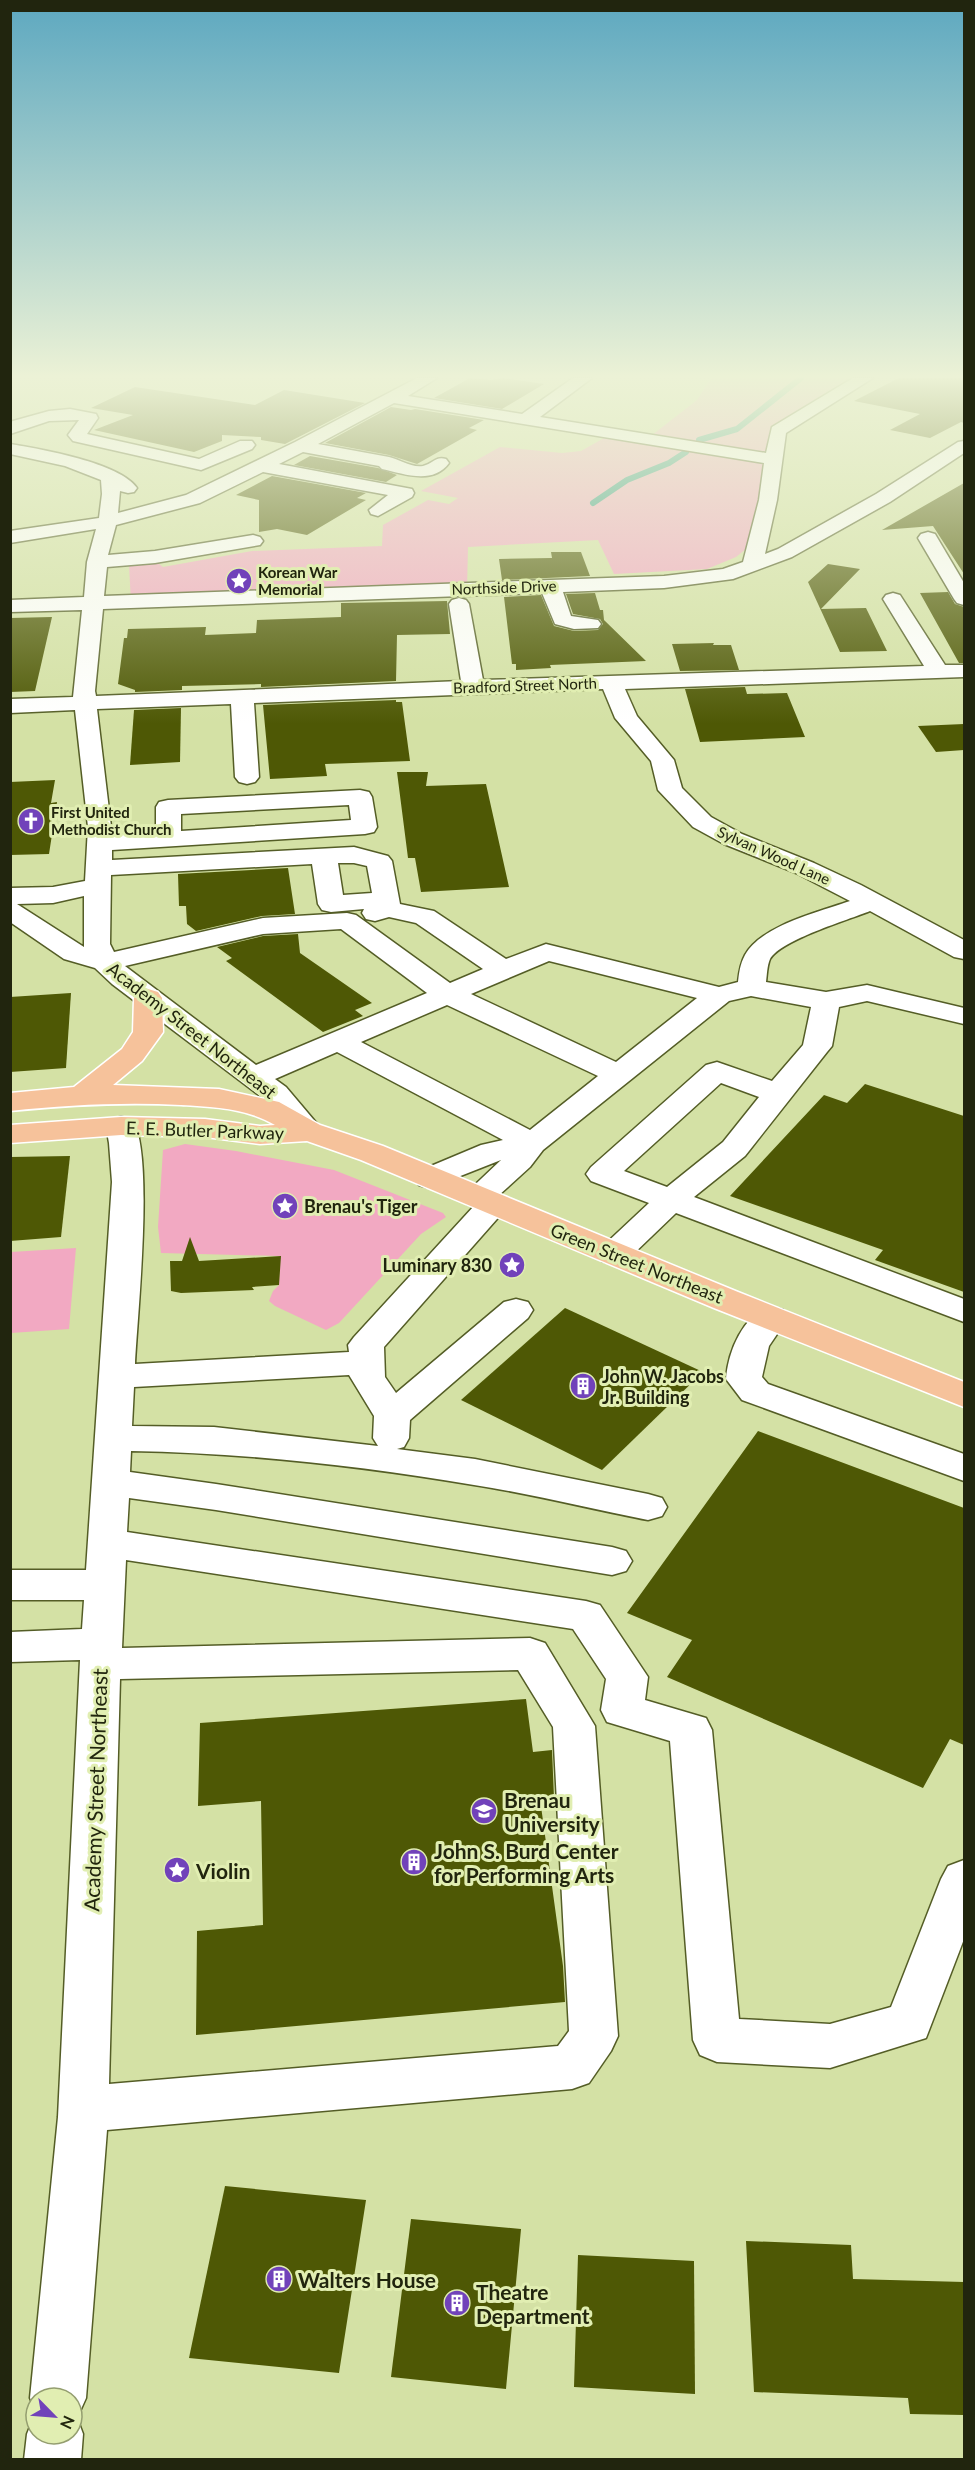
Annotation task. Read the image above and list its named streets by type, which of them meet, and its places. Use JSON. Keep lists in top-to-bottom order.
{
  "streets": {
    "highway": ["E. E. Butler Parkway", "Green Street Northeast"],
    "street": [
      "Northside Drive",
      "Bradford Street North",
      "Sylvan Wood Lane",
      "Academy Street Northeast"
    ]
  },
  "crossings": [
    ["Northside Drive", "Academy Street Northeast"],
    ["Bradford Street North", "Sylvan Wood Lane"],
    ["Bradford Street North", "Academy Street Northeast"],
    ["Academy Street Northeast", "E. E. Butler Parkway"],
    ["Academy Street Northeast", "Green Street Northeast"],
    ["E. E. Butler Parkway", "Green Street Northeast"]
  ],
  "places": {
    "place": [
      "Korean War Memorial",
      "Brenau's Tiger",
      "Luminary 830",
      "Violin"
    ],
    "church": ["First United Methodist Church"],
    "building": [
      "John W. Jacobs Jr. Building",
      "John S. Burd Center for Performing Arts",
      "Walters House",
      "Theatre Department"
    ],
    "school or university": ["Brenau University"]
  },
  "north": "bottom right"
}
